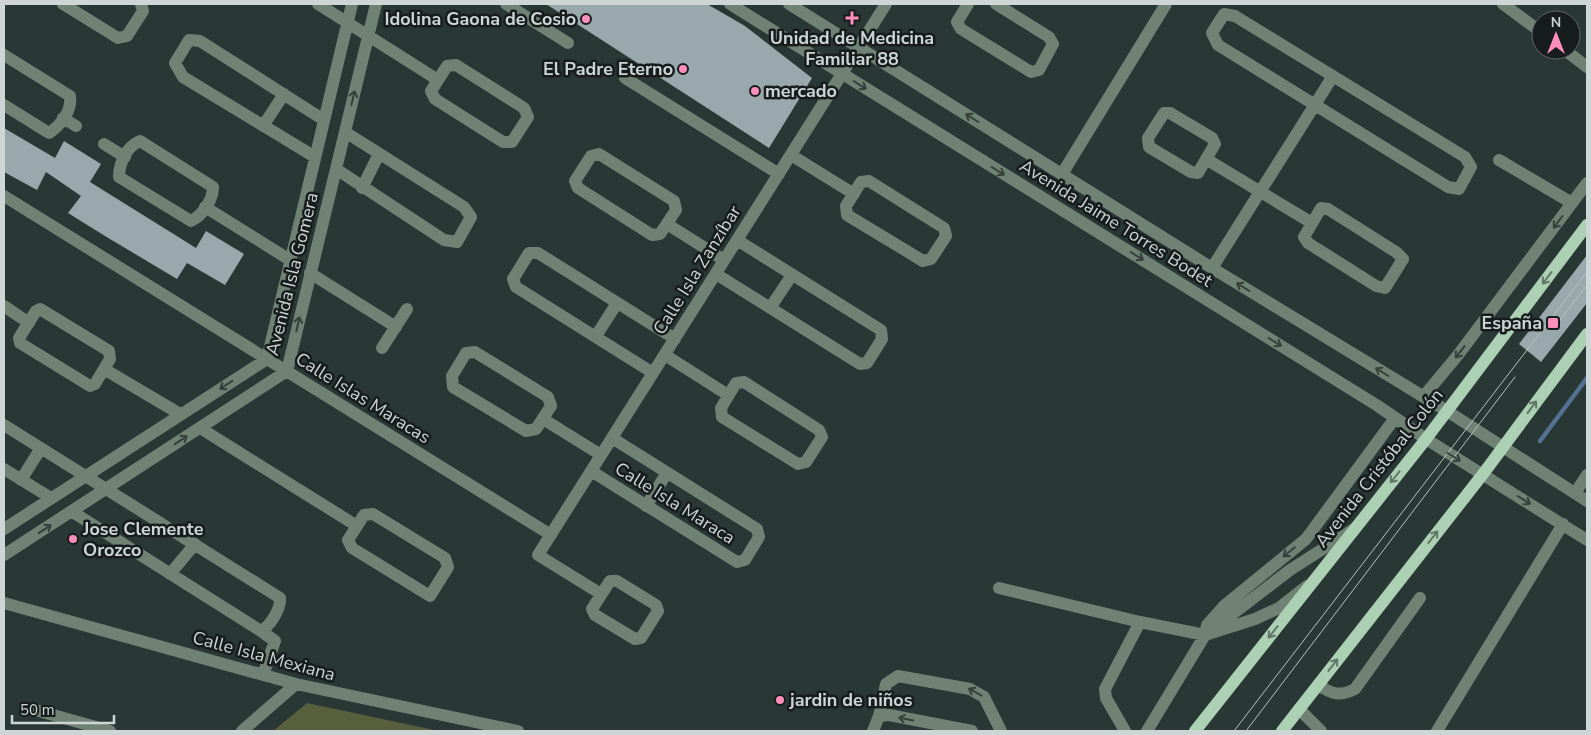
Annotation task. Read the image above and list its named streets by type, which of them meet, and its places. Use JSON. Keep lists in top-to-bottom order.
{
  "streets": {
    "main road": ["Avenida Cristóbal Colón"],
    "street": [
      "Avenida Jaime Torres Bodet",
      "Calle Isla Zanzíbar",
      "Avenida Isla Gomera",
      "Calle Islas Maracas",
      "Calle Isla Maraca",
      "Calle Isla Mexiana"
    ]
  },
  "crossings": [
    ["Avenida Jaime Torres Bodet", "Calle Isla Zanzíbar"],
    ["Avenida Jaime Torres Bodet", "Avenida Cristóbal Colón"],
    ["Calle Isla Zanzíbar", "Calle Islas Maracas"],
    ["Calle Isla Zanzíbar", "Calle Isla Maraca"],
    ["Avenida Isla Gomera", "Calle Islas Maracas"]
  ],
  "places": {
    "health": ["Unidad de Medicina Familiar 88"],
    "other": [
      "Idolina Gaona de Cosio",
      "El Padre Eterno",
      "mercado",
      "Jose Clemente Orozco",
      "jardin de niños"
    ],
    "transit": ["España"]
  },
  "scale_bar": "50 m",
  "north": "top"
}
